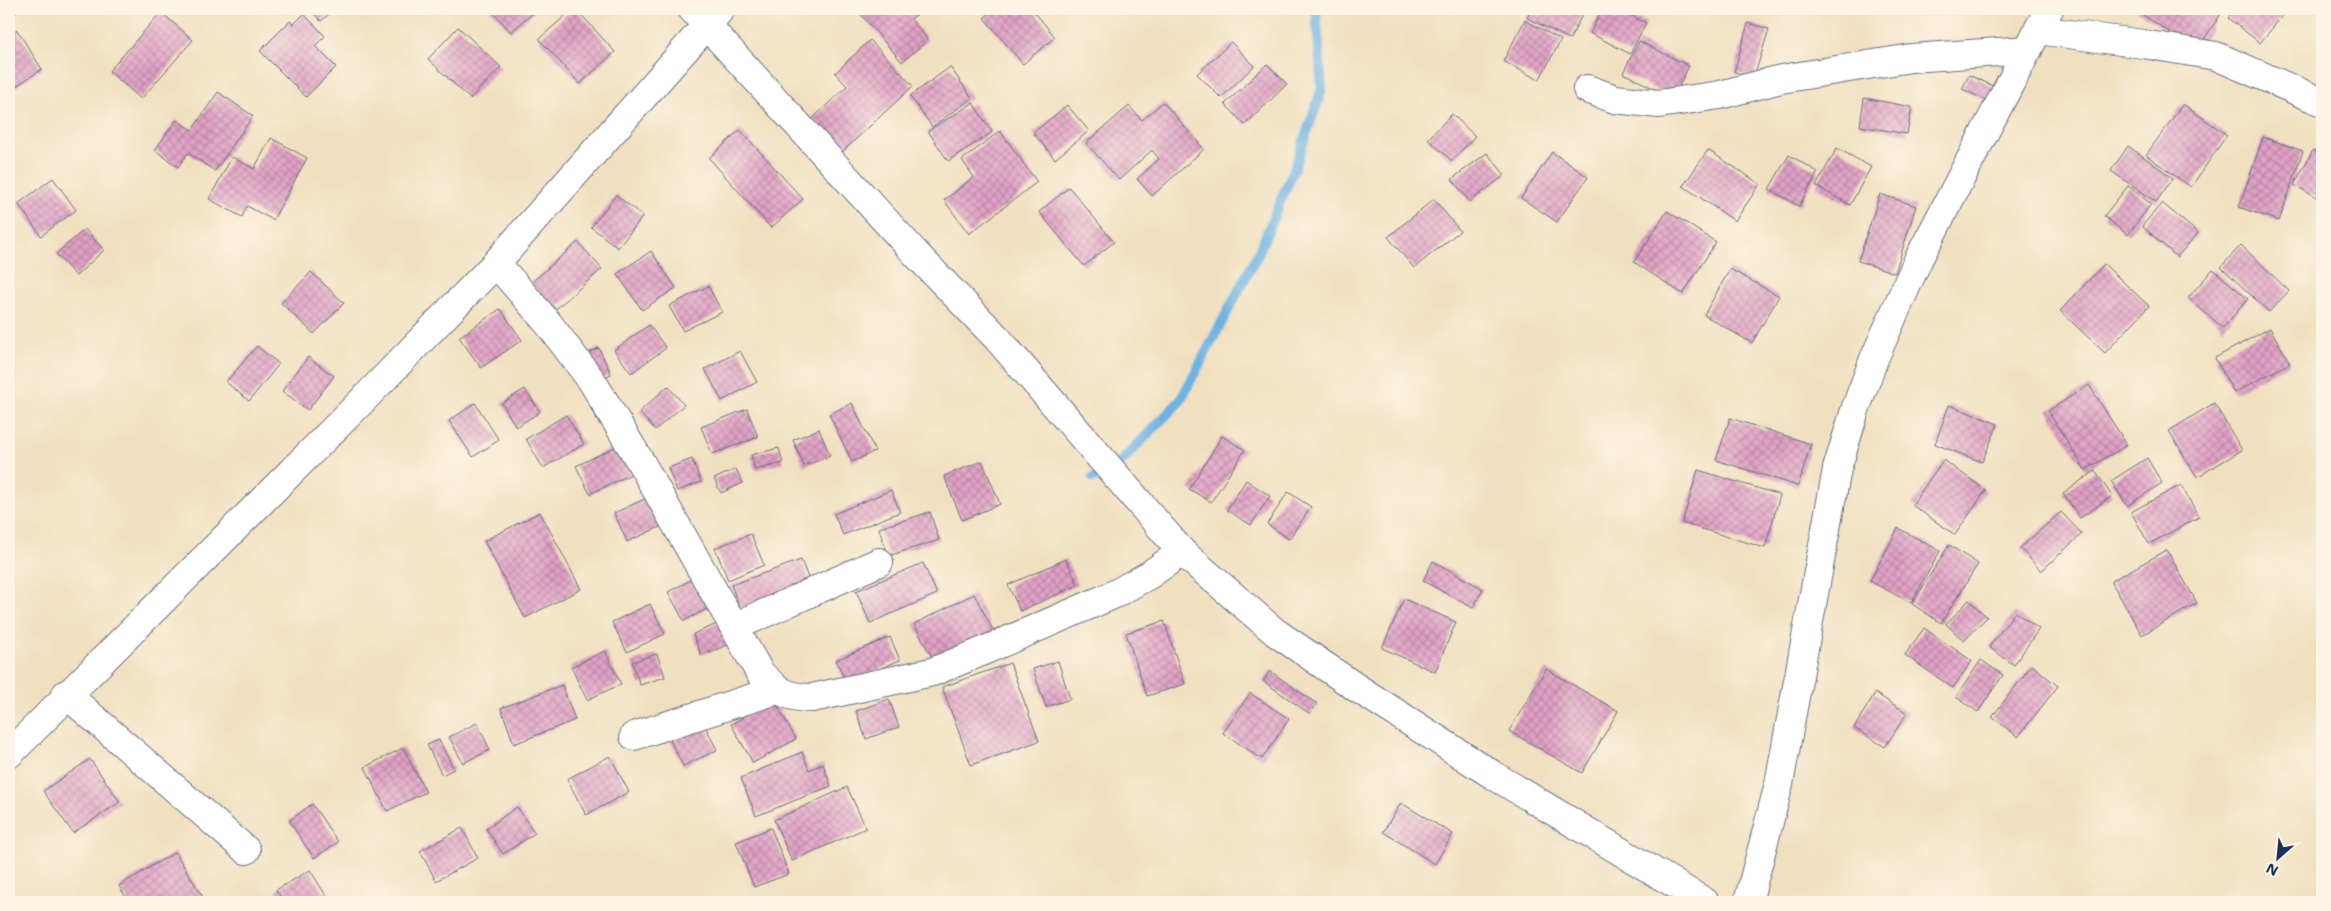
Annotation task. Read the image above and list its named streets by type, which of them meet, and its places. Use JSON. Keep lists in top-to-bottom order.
{
  "north": "bottom left"
}
